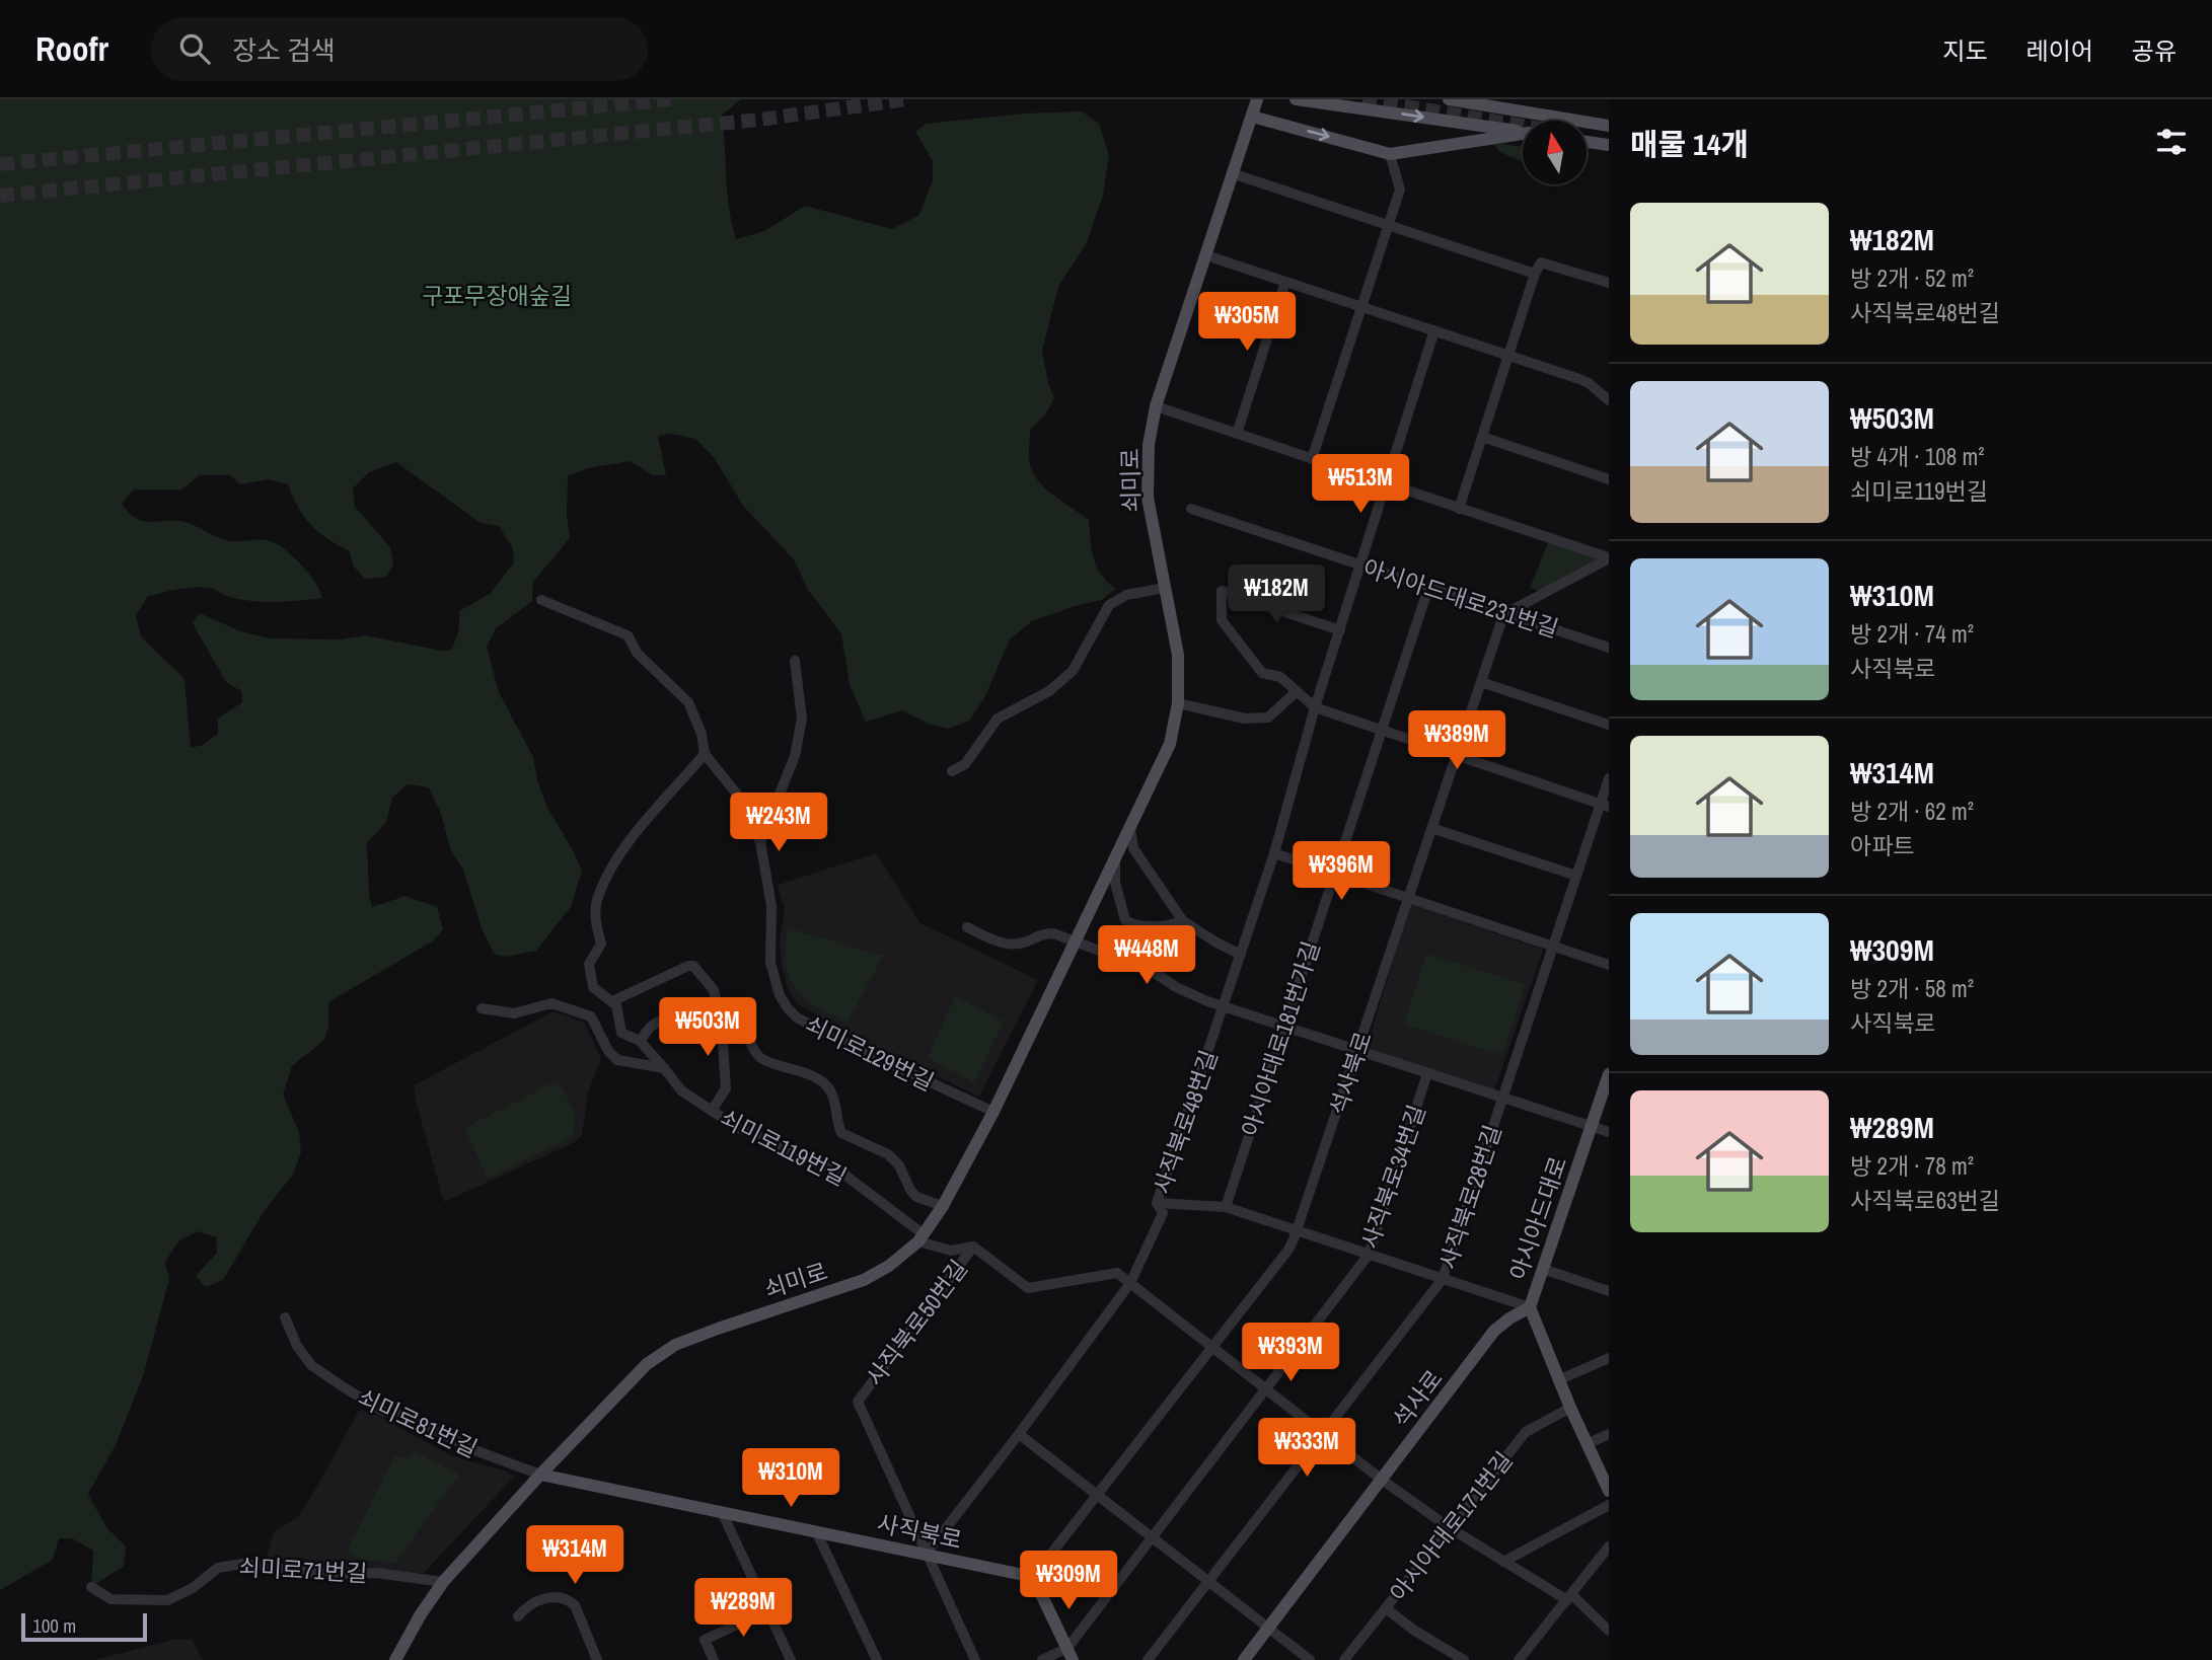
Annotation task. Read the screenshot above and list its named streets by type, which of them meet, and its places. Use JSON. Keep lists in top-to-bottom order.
{
  "streets": {
    "main road": [
      "쇠미로",
      "아시아드대로",
      "석사로",
      "사직북로"
    ],
    "street": [
      "아시아드대로231번길",
      "아시아대로181번가길",
      "쇠미로129번길",
      "석사북로",
      "사직북로48번길",
      "쇠미로119번길",
      "사직북로34번길",
      "사직북로28번길",
      "사직북로50번길",
      "쇠미로81번길",
      "아시아대로171번길",
      "쇠미로71번길"
    ]
  },
  "crossings": [
    ["쇠미로", "쇠미로129번길"],
    ["쇠미로", "쇠미로119번길"],
    ["쇠미로", "쇠미로81번길"],
    ["쇠미로", "사직북로"],
    ["쇠미로", "쇠미로71번길"],
    ["아시아드대로231번길", "아시아대로181번가길"],
    ["아시아드대로231번길", "석사북로"],
    ["아시아드대로231번길", "사직북로48번길"],
    ["석사북로", "사직북로"],
    ["사직북로48번길", "사직북로50번길"],
    ["사직북로48번길", "사직북로"],
    ["아시아드대로", "석사로"],
    ["아시아드대로", "아시아대로171번길"],
    ["사직북로50번길", "사직북로"],
    ["쇠미로81번길", "사직북로"]
  ],
  "parks": ["구포무장애숲길"],
  "scale_bar": "100 m",
  "north": "top",
  "page": {
    "header": "Roofr",
    "search": "장소 검색",
    "nav": ["지도", "레이어", "공유"],
    "heading": "매물 14개",
    "list": [
      {
        "name": "₩182M",
        "note": "방 2개 · 52 m² · 사직북로48번길"
      },
      {
        "name": "₩503M",
        "note": "방 4개 · 108 m² · 쇠미로119번길"
      },
      {
        "name": "₩310M",
        "note": "방 2개 · 74 m² · 사직북로"
      },
      {
        "name": "₩314M",
        "note": "방 2개 · 62 m² · 아파트"
      },
      {
        "name": "₩309M",
        "note": "방 2개 · 58 m² · 사직북로"
      },
      {
        "name": "₩289M",
        "note": "방 2개 · 78 m² · 사직북로63번길"
      }
    ],
    "price": [
      "₩305M",
      "₩513M",
      "₩182M",
      "₩389M",
      "₩243M",
      "₩396M",
      "₩448M",
      "₩503M",
      "₩393M",
      "₩333M",
      "₩310M",
      "₩314M",
      "₩309M",
      "₩289M"
    ],
    "scale": "100 m"
  }
}
